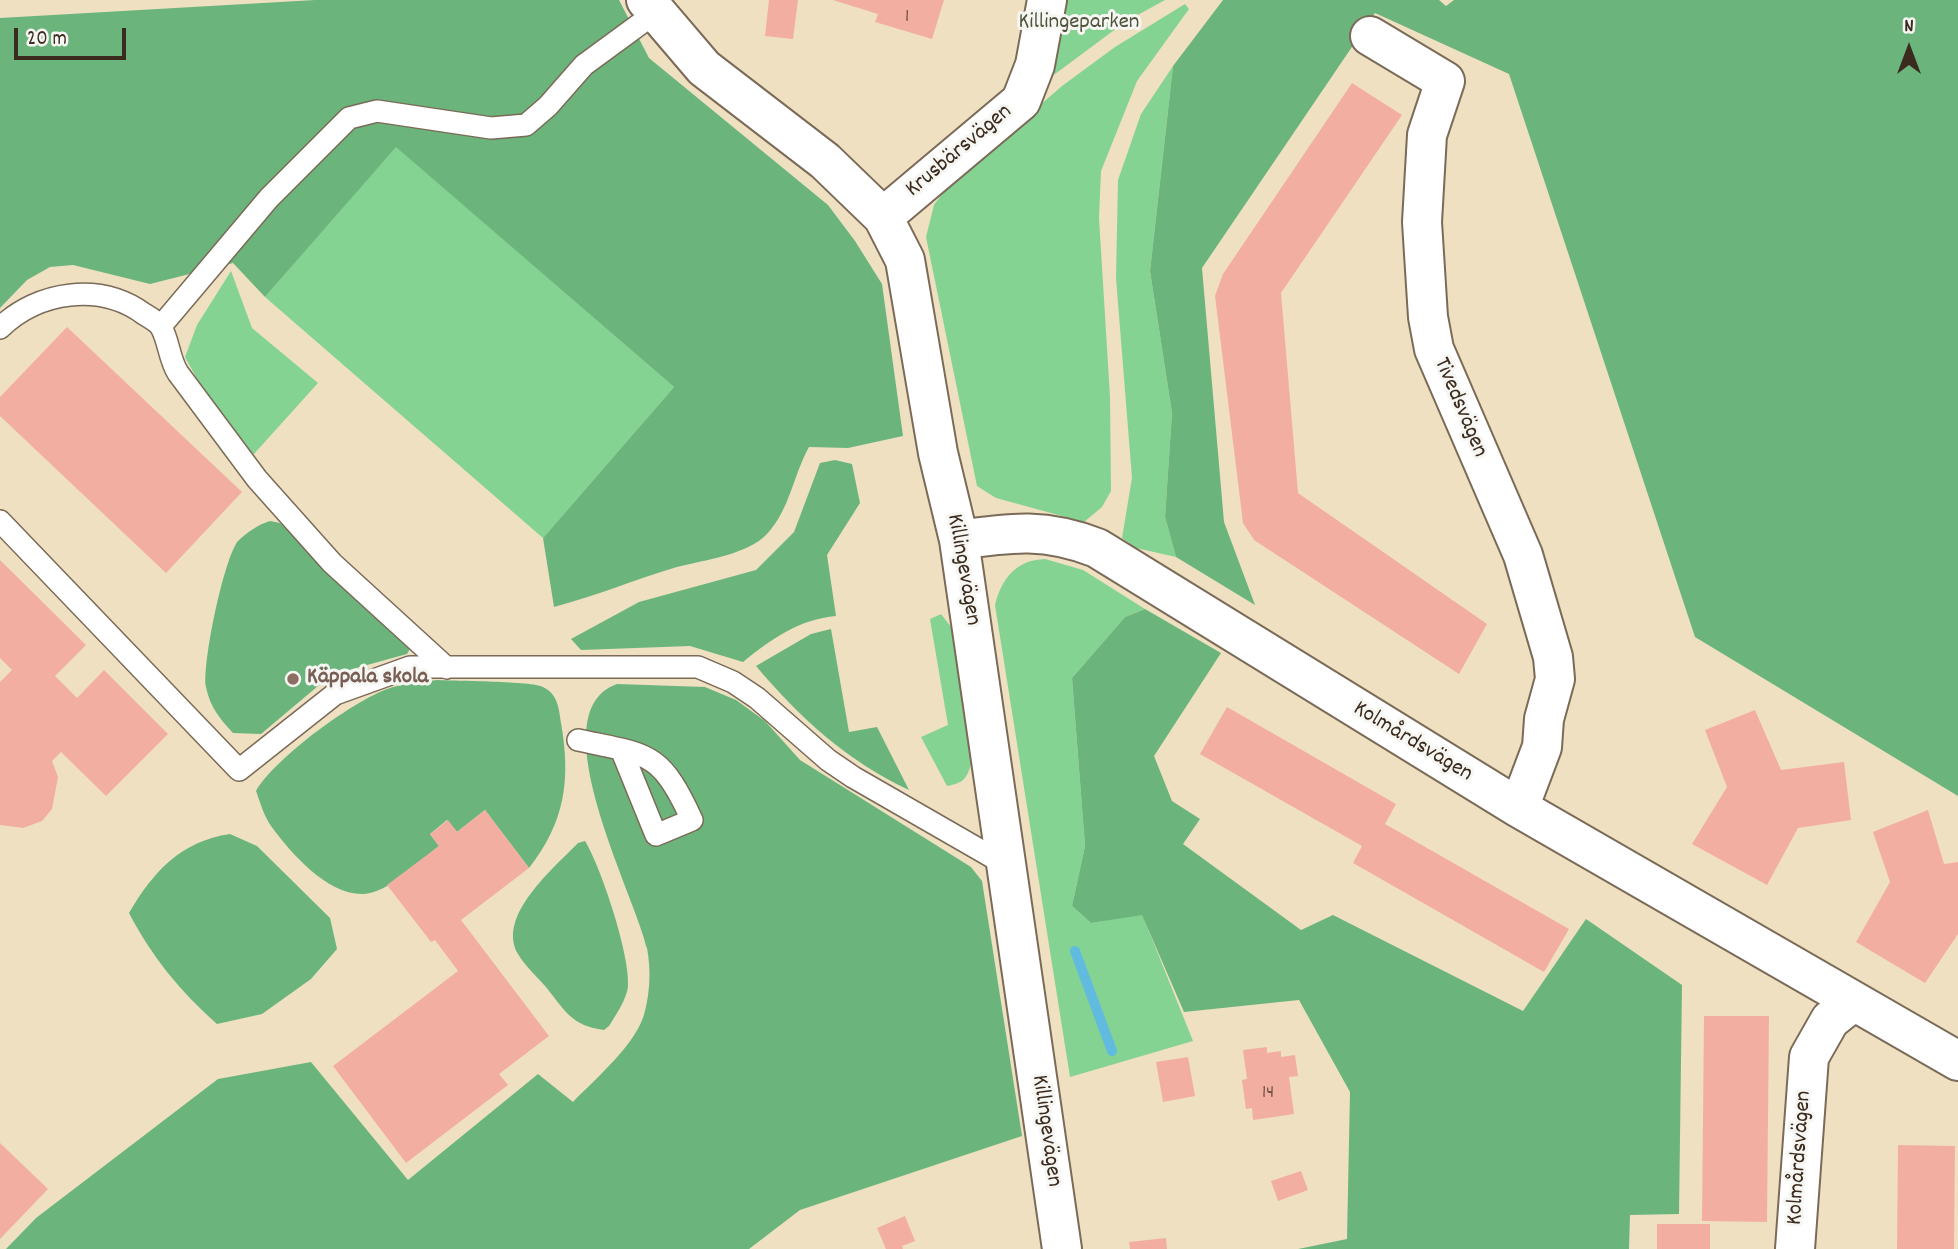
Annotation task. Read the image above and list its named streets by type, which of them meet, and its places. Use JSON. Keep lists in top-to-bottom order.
{
  "streets": {
    "street": [
      "Krusbärsvägen",
      "Tivedsvägen",
      "Killingevägen",
      "Kolmårdsvägen"
    ]
  },
  "crossings": [
    ["Krusbärsvägen", "Killingevägen"],
    ["Tivedsvägen", "Kolmårdsvägen"],
    ["Killingevägen", "Kolmårdsvägen"]
  ],
  "parks": ["Killingeparken"],
  "places": ["Käppala skola"],
  "house_numbers": ["1", "14"],
  "scale_bar": "20 m",
  "north": "top"
}
